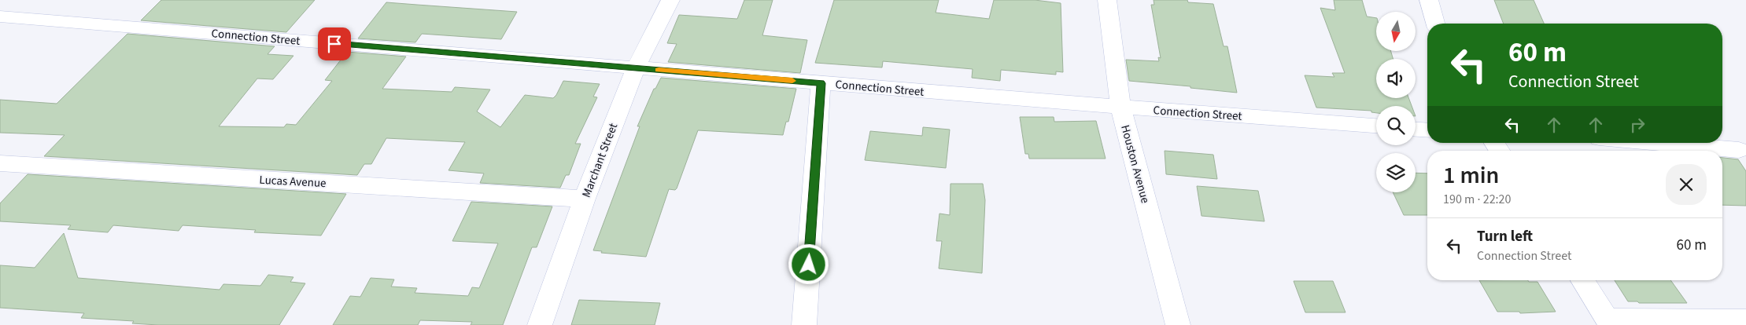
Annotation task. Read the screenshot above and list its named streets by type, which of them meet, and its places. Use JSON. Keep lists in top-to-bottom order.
{
  "streets": {
    "street": [
      "Connection Street",
      "Marchant Street",
      "Houston Avenue",
      "Lucas Avenue"
    ]
  },
  "crossings": [
    ["Connection Street", "Marchant Street"],
    ["Connection Street", "Houston Avenue"],
    ["Marchant Street", "Lucas Avenue"]
  ],
  "north": "bottom",
  "page": {
    "turn": ["60 m", "Connection Street"],
    "heading": ["1 min", "190 m · 22:20"],
    "list": [
      {
        "name": "Turn left",
        "note": "Connection Street",
        "value": "60 m"
      }
    ]
  }
}
